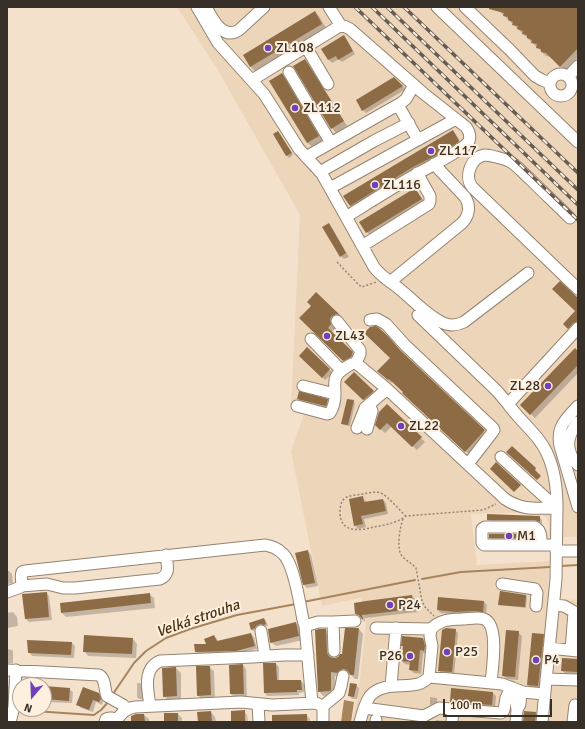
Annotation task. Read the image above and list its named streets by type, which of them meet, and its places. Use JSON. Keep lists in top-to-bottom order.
{
  "water": ["Velká strouha"],
  "places": [
    "ZL108",
    "ZL112",
    "ZL117",
    "ZL116",
    "ZL43",
    "ZL28",
    "ZL22",
    "M1",
    "P24",
    "P25",
    "P26",
    "P4"
  ],
  "scale_bar": "100 m",
  "north": "bottom"
}
